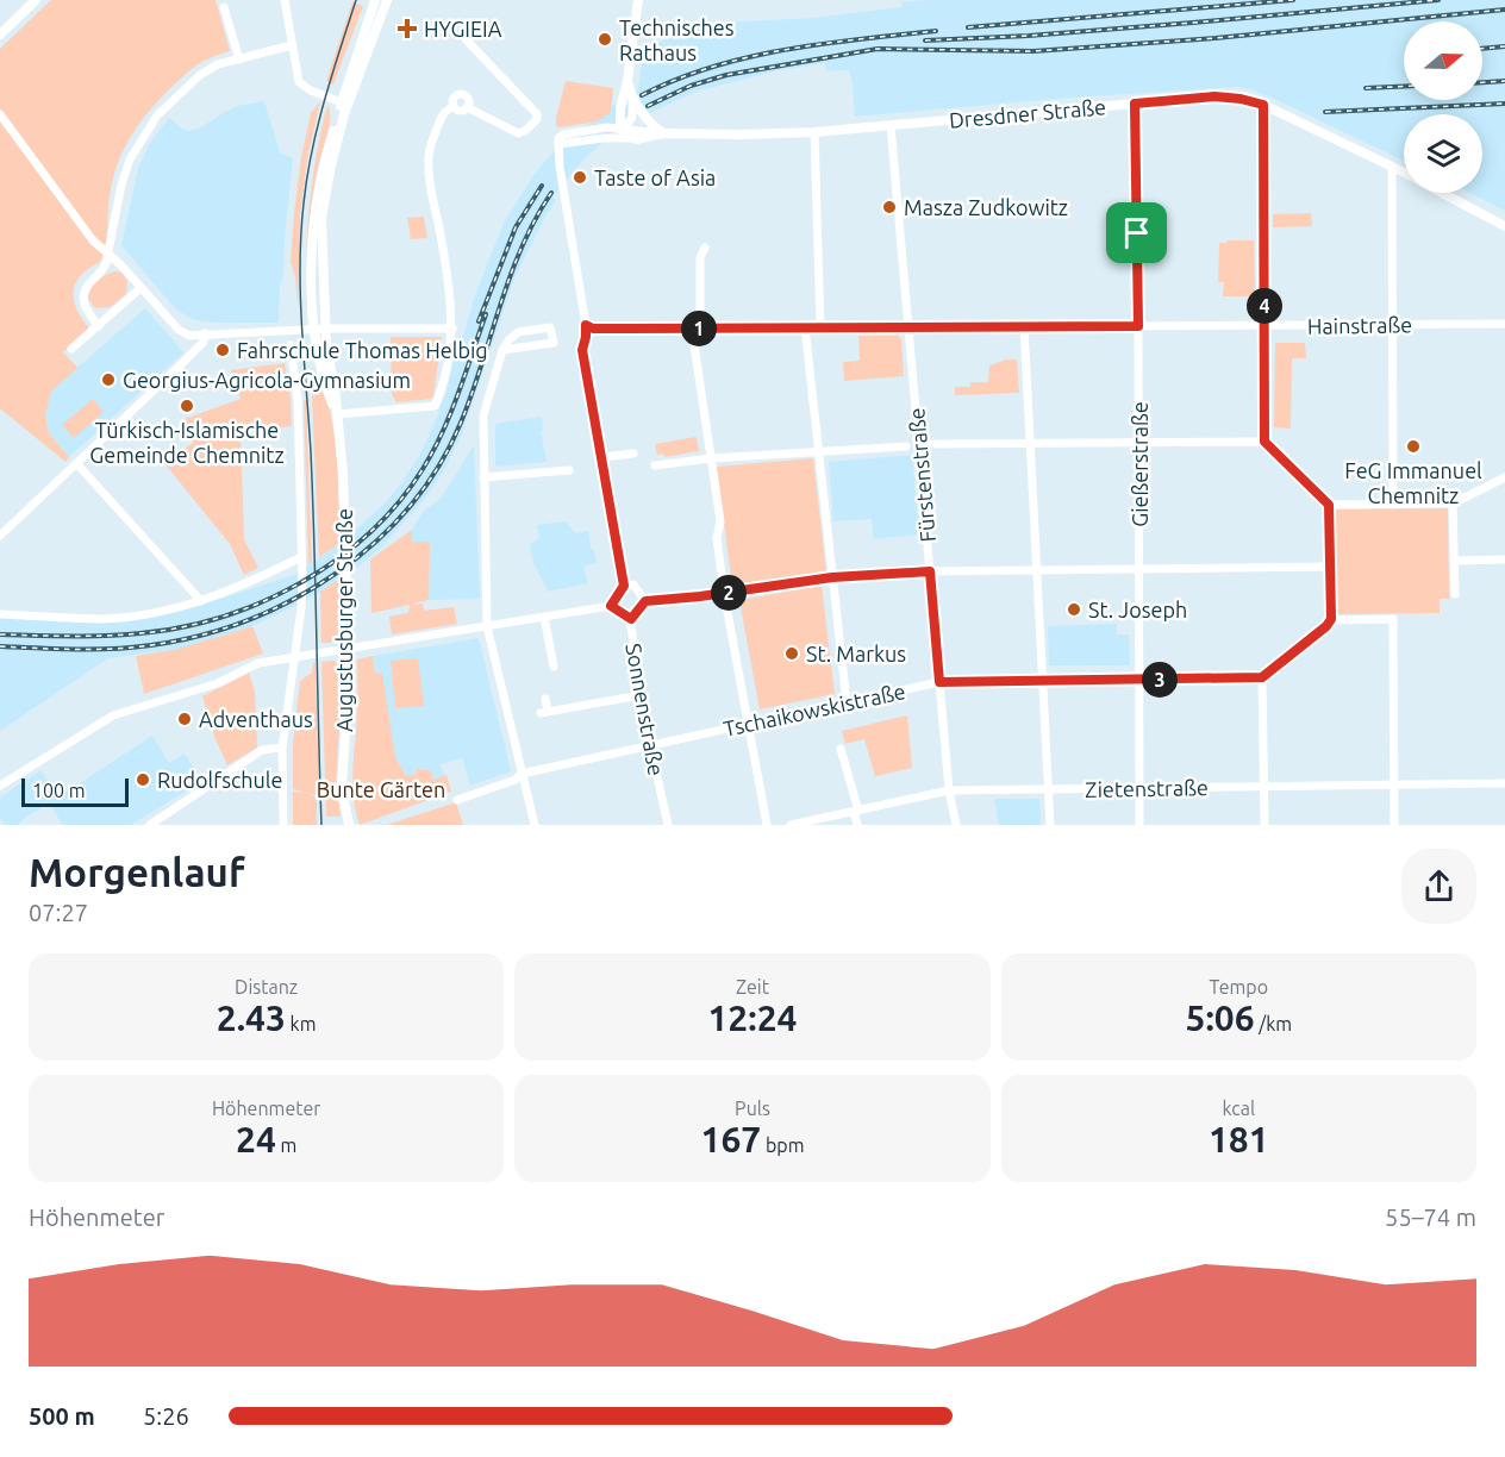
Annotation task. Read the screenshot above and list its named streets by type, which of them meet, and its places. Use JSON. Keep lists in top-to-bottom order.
{
  "streets": {
    "main road": ["Dresdner Straße", "Augustusburger Straße"],
    "street": [
      "Hainstraße",
      "Gießerstraße",
      "Fürstenstraße",
      "Sonnenstraße",
      "Tschaikowskistraße",
      "Zietenstraße"
    ]
  },
  "crossings": [
    ["Dresdner Straße", "Gießerstraße"],
    ["Dresdner Straße", "Fürstenstraße"],
    ["Hainstraße", "Gießerstraße"],
    ["Hainstraße", "Fürstenstraße"],
    ["Gießerstraße", "Tschaikowskistraße"],
    ["Gießerstraße", "Zietenstraße"],
    ["Fürstenstraße", "Tschaikowskistraße"],
    ["Fürstenstraße", "Zietenstraße"],
    ["Sonnenstraße", "Tschaikowskistraße"]
  ],
  "parks": ["Bunte Gärten"],
  "places": {
    "health": ["HYGIEIA"],
    "other": [
      "Technisches Rathaus",
      "Taste of Asia",
      "Masza Zudkowitz",
      "Fahrschule Thomas Helbig",
      "Georgius-Agricola-Gymnasium",
      "Türkisch-Islamische Gemeinde Chemnitz",
      "FeG Immanuel Chemnitz",
      "St. Joseph",
      "St. Markus",
      "Adventhaus",
      "Rudolfschule"
    ]
  },
  "scale_bar": "100 m",
  "north": "right",
  "page": {
    "pins": [
      "4",
      "1",
      "2",
      "3"
    ],
    "scale": "100 m",
    "heading": ["Morgenlauf", "07:27"],
    "stats": [
      ["Distanz", "2.43 km"],
      ["Zeit", "12:24"],
      ["Tempo", "5:06 /km"],
      ["Höhenmeter", "24 m"],
      ["Puls", "167 bpm"],
      ["kcal", "181"]
    ],
    "chart": ["Höhenmeter", "55–74 m"],
    "list": [
      {
        "name": "500 m",
        "note": "5:26"
      }
    ]
  }
}
